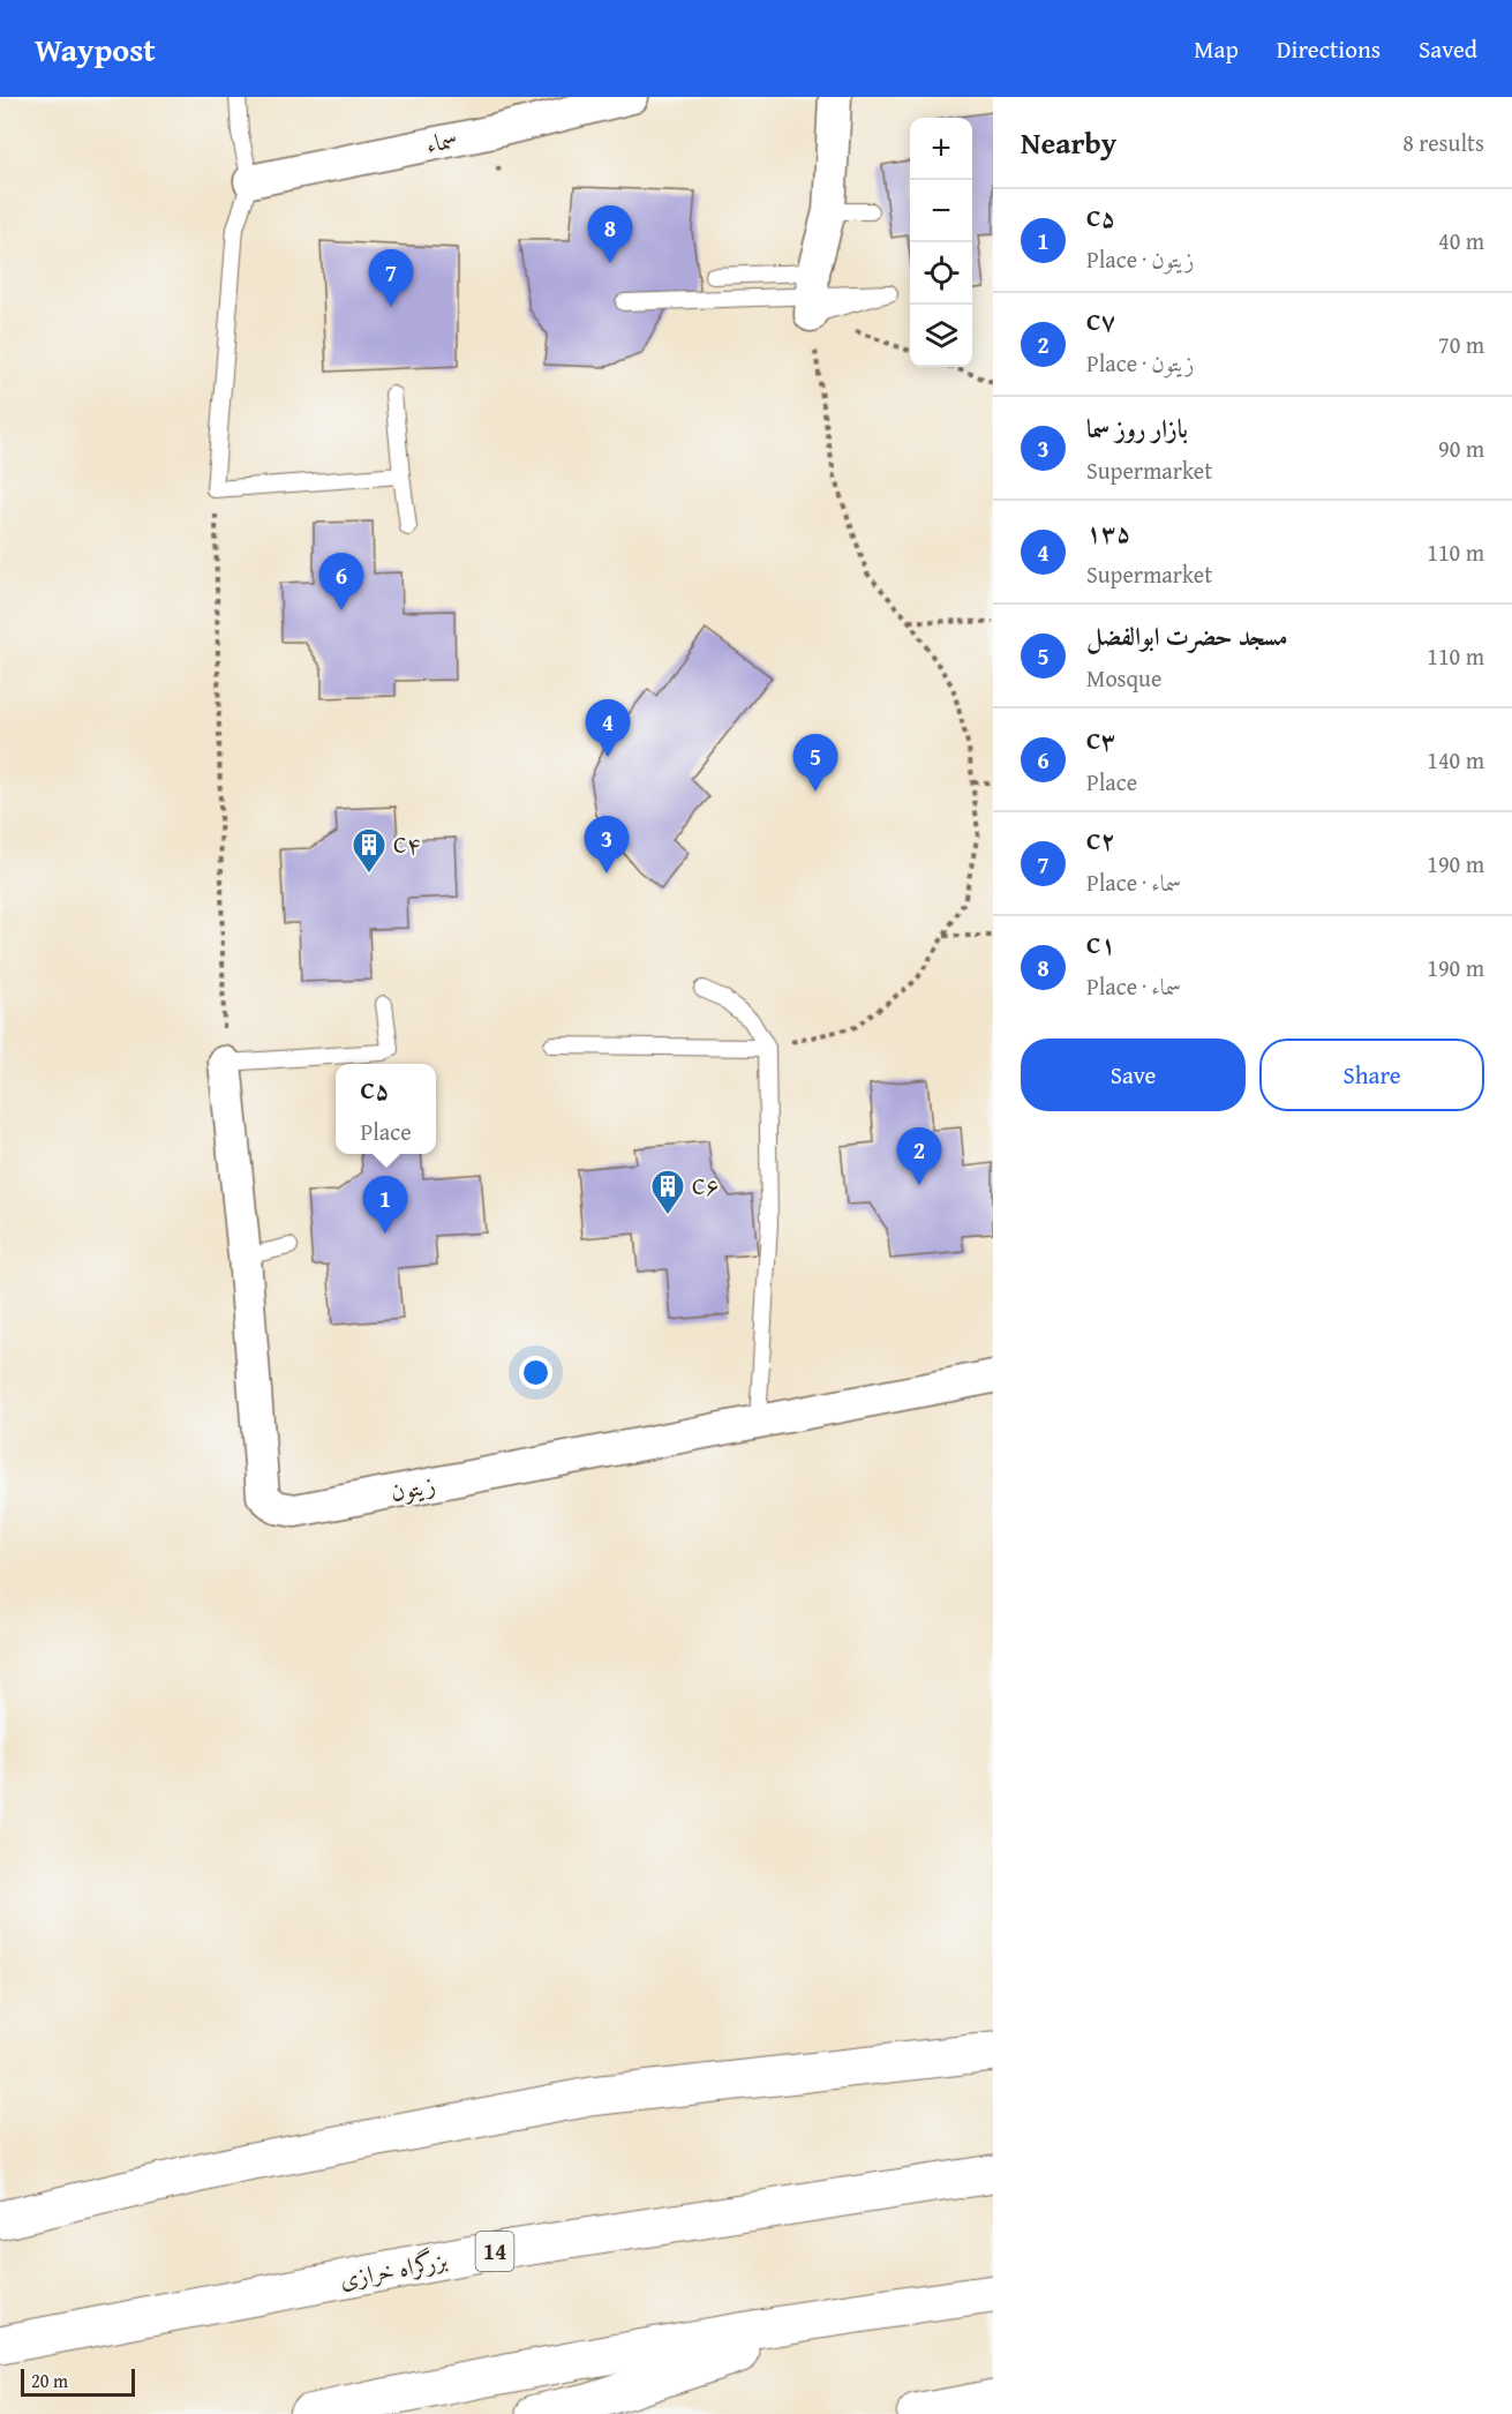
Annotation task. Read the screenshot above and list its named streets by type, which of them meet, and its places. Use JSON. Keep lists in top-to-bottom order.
{
  "streets": {
    "highway": ["14", "بزرگراه خرازی"],
    "street": ["سماء", "زیتون"]
  },
  "places": {
    "building": ["C۴", "C۶"]
  },
  "scale_bar": "20 m",
  "page": {
    "header": "Waypost",
    "nav": ["Map", "Directions", "Saved"],
    "heading": ["Nearby", "8 results"],
    "map_buttons": ["+", "−"],
    "list": [
      {
        "mark": "1",
        "name": "C۵",
        "note": "Place · زیتون",
        "value": "40 m"
      },
      {
        "mark": "2",
        "name": "C۷",
        "note": "Place · زیتون",
        "value": "70 m"
      },
      {
        "mark": "3",
        "name": "بازار روز سما",
        "note": "Supermarket",
        "value": "90 m"
      },
      {
        "mark": "4",
        "name": "۱۳۵",
        "note": "Supermarket",
        "value": "110 m"
      },
      {
        "mark": "5",
        "name": "مسجد حضرت ابوالفضل",
        "note": "Mosque",
        "value": "110 m"
      },
      {
        "mark": "6",
        "name": "C۳",
        "note": "Place",
        "value": "140 m"
      },
      {
        "mark": "7",
        "name": "C۲",
        "note": "Place · سماء",
        "value": "190 m"
      },
      {
        "mark": "8",
        "name": "C۱",
        "note": "Place · سماء",
        "value": "190 m"
      }
    ],
    "pins": [
      "8",
      "7",
      "6",
      "4",
      "5",
      "3",
      "2",
      "1"
    ],
    "buttons": ["Save", "Share"],
    "popup": ["C۵", "Place"],
    "scale": "20 m"
  }
}
